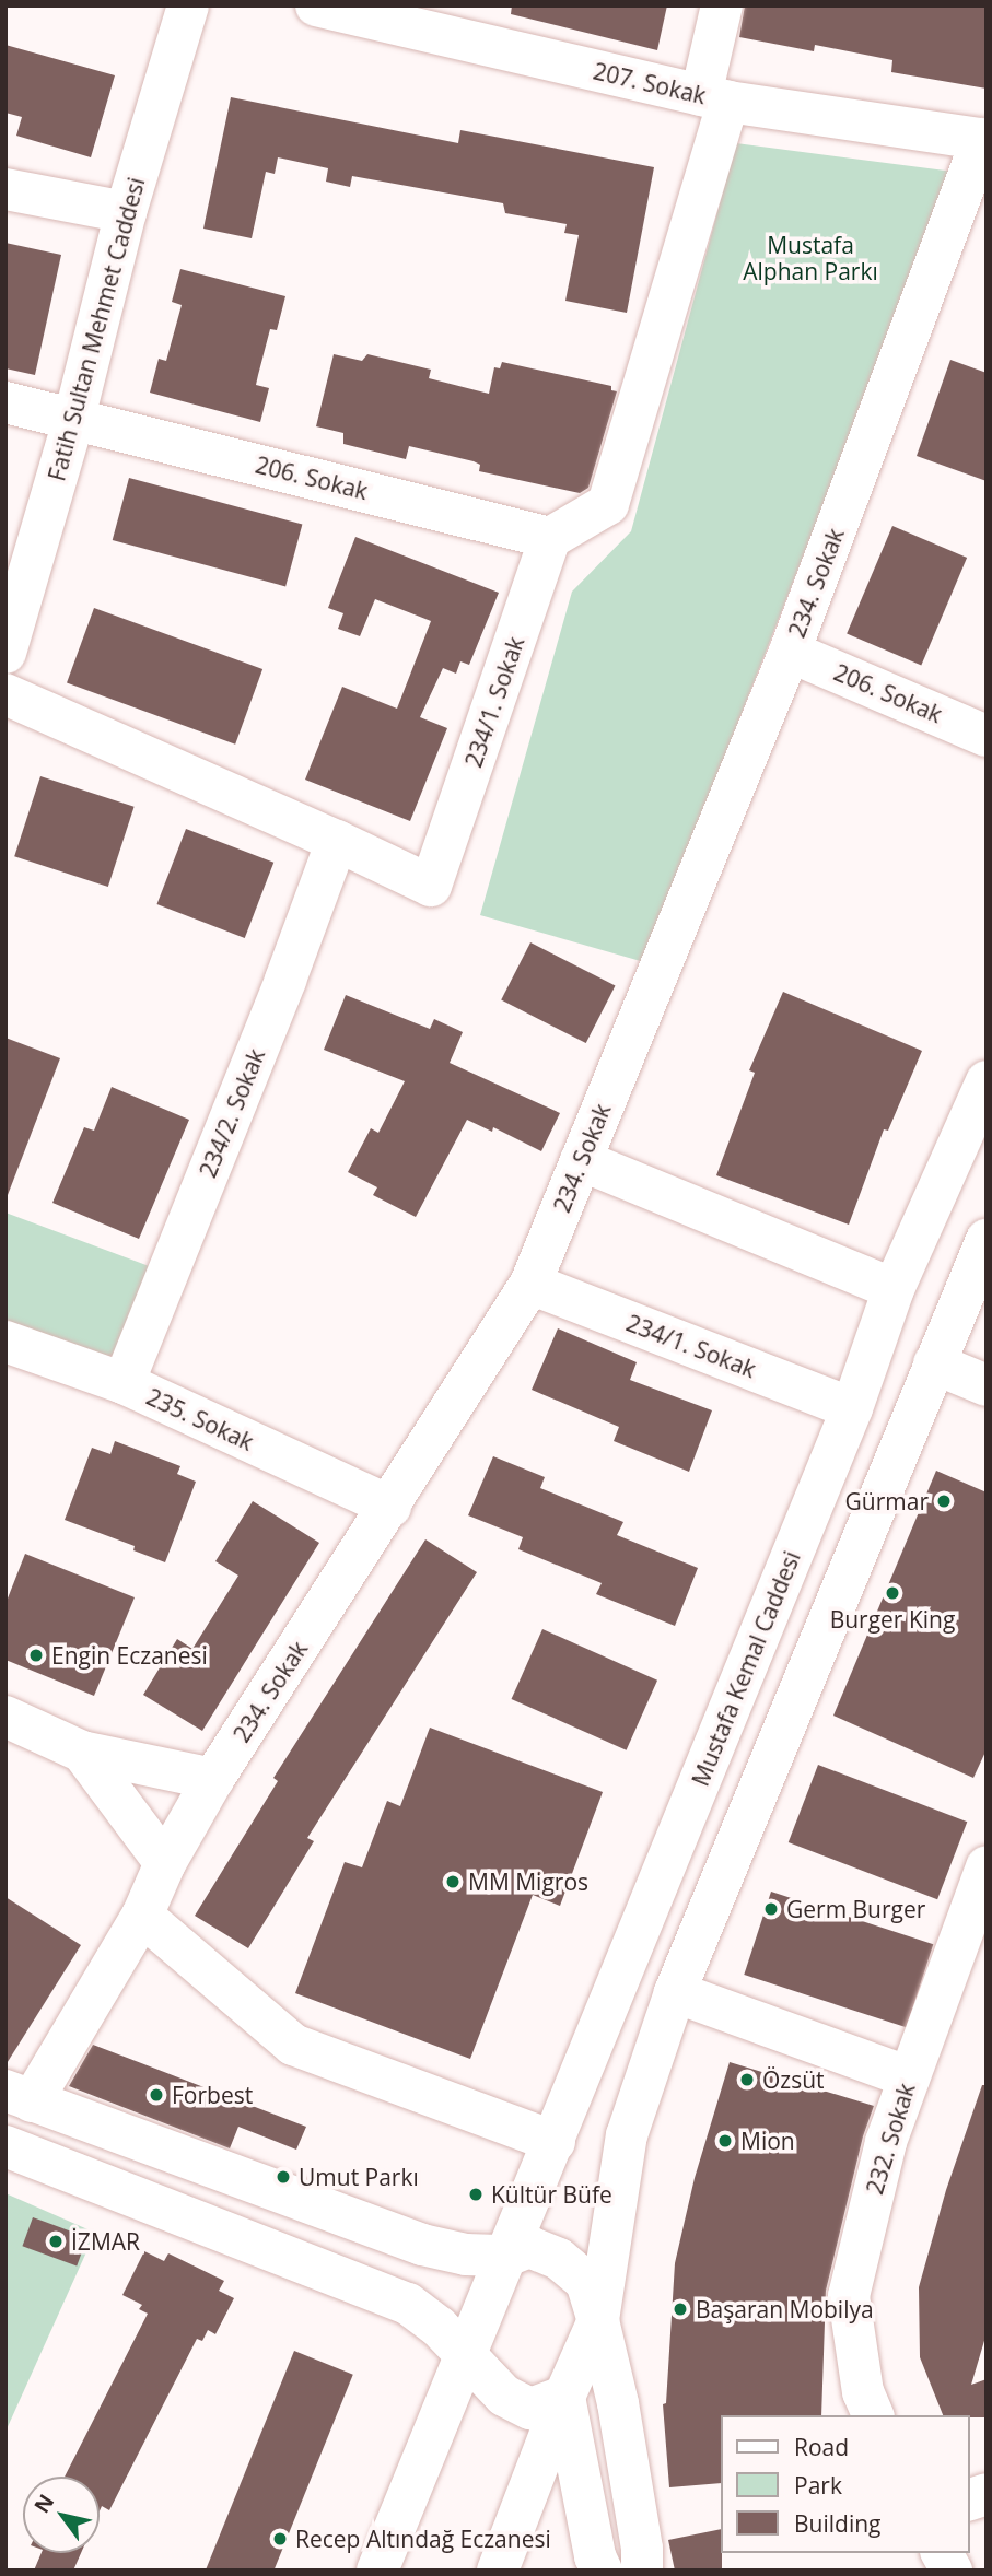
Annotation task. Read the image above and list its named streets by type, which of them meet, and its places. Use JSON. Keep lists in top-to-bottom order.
{
  "streets": {
    "street": [
      "207. Sokak",
      "Fatih Sultan Mehmet Caddesi",
      "206. Sokak",
      "234. Sokak",
      "234/1. Sokak",
      "234/2. Sokak",
      "235. Sokak",
      "Mustafa Kemal Caddesi",
      "232. Sokak"
    ]
  },
  "crossings": [
    ["207. Sokak", "234. Sokak"],
    ["Fatih Sultan Mehmet Caddesi", "206. Sokak"],
    ["206. Sokak", "234. Sokak"],
    ["206. Sokak", "234/1. Sokak"],
    ["234. Sokak", "234/1. Sokak"],
    ["234. Sokak", "235. Sokak"],
    ["234/1. Sokak", "234/2. Sokak"],
    ["234/1. Sokak", "Mustafa Kemal Caddesi"],
    ["234/2. Sokak", "235. Sokak"]
  ],
  "parks": ["Mustafa Alphan Parkı"],
  "places": [
    "Gürmar",
    "Burger King",
    "Engin Eczanesi",
    "MM Migros",
    "Germ Burger",
    "Özsüt",
    "Forbest",
    "Mion",
    "Umut Parkı",
    "Kültür Büfe",
    "İZMAR",
    "Başaran Mobilya",
    "Recep Altındağ Eczanesi"
  ],
  "legend": ["Road", "Park", "Building"],
  "north": "top left"
}
